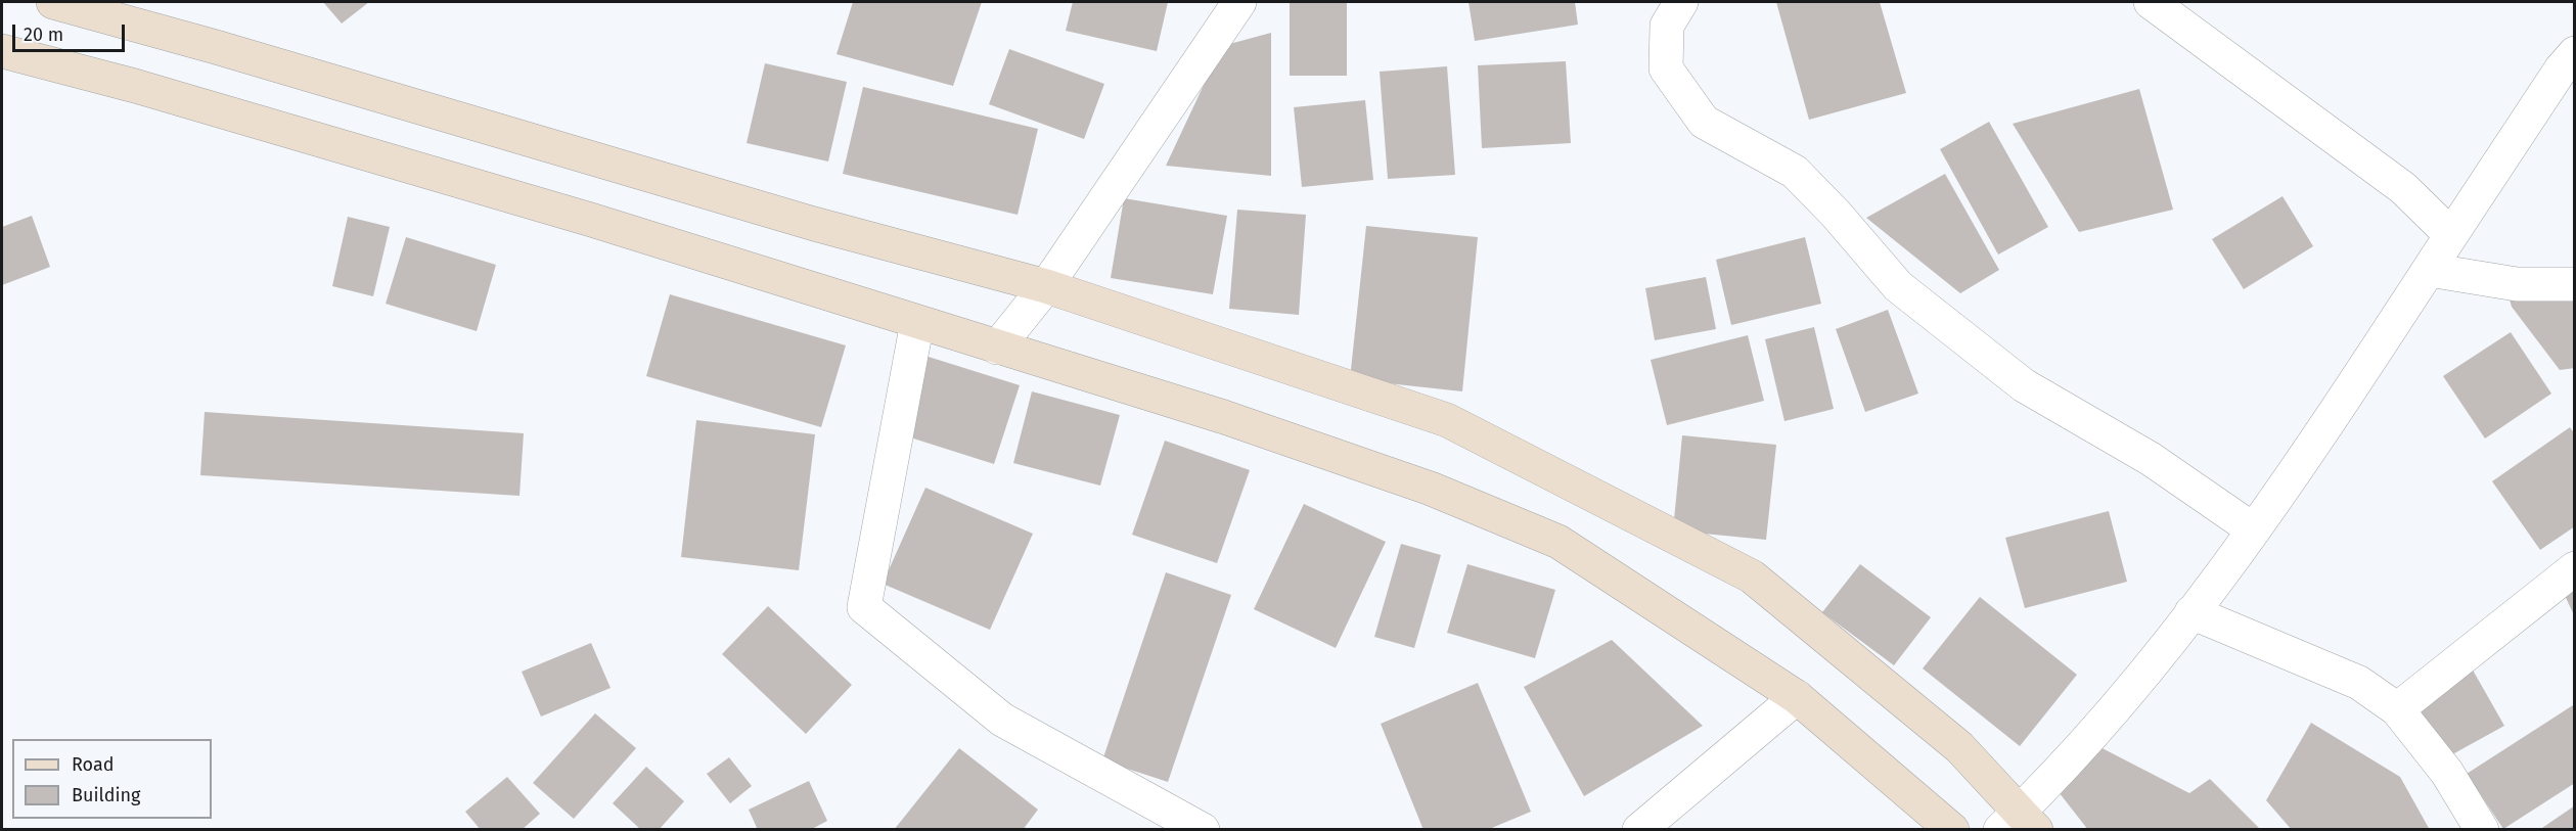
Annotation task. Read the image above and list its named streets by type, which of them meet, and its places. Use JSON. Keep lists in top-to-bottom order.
{
  "legend": ["Road", "Building"],
  "scale_bar": "20 m"
}
